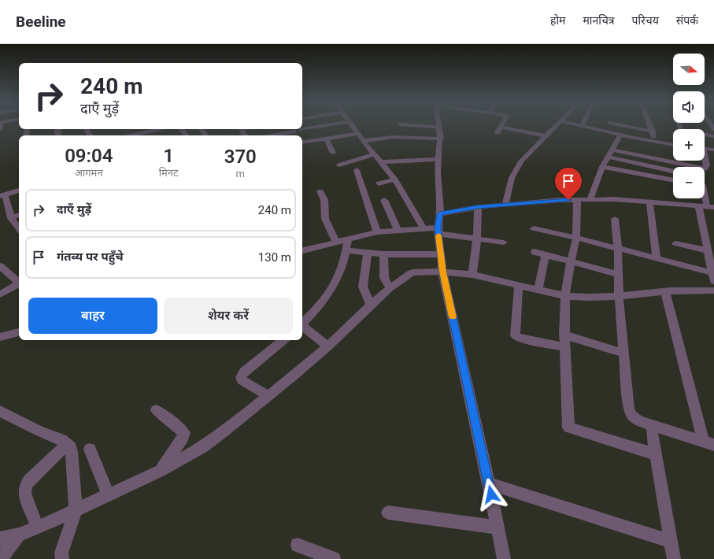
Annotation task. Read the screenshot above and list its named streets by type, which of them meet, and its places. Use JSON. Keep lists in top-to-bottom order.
{
  "north": "right",
  "page": {
    "header": "Beeline",
    "nav": [
      "होम",
      "मानचित्र",
      "परिचय",
      "संपर्क"
    ],
    "map_buttons": ["+", "−"],
    "turn": ["240 m", "दाएँ मुड़ें"],
    "eta": [
      "09:04",
      "आगमन",
      "1",
      "मिनट",
      "370",
      "m"
    ],
    "list": [
      {
        "name": "दाएँ मुड़ें",
        "value": "240 m"
      },
      {
        "name": "गंतव्य पर पहुँचे",
        "value": "130 m"
      }
    ],
    "buttons": ["बाहर", "शेयर करें"]
  }
}
